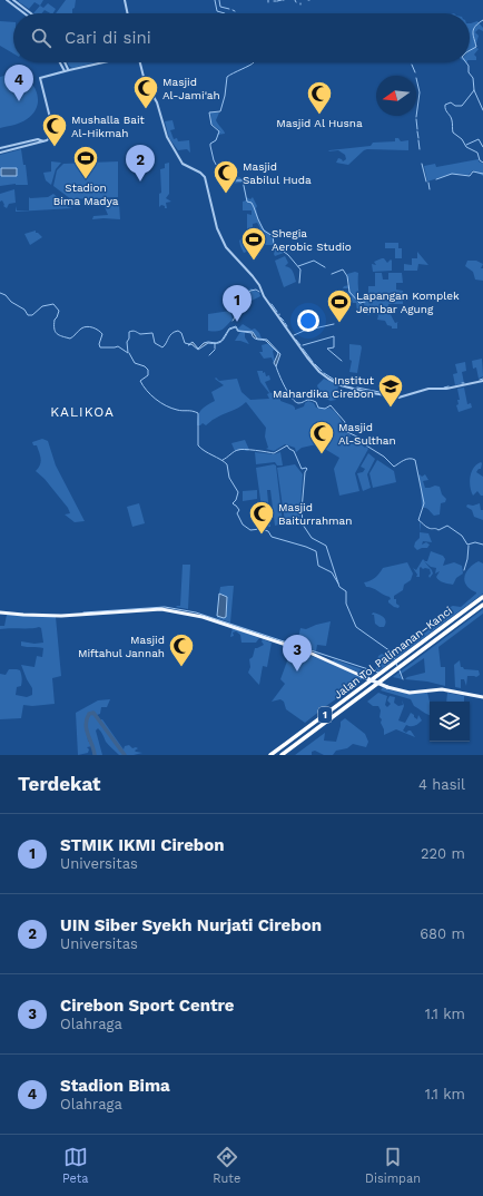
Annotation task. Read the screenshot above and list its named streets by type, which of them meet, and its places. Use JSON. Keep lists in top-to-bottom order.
{
  "streets": {
    "highway": ["Jalan Tol Palimanan–Kanci", "1"]
  },
  "districts": ["KALIKOA"],
  "places": {
    "mosque": [
      "Masjid Al-Jami'ah",
      "Masjid Al Husna",
      "Mushalla Bait Al-Hikmah",
      "Masjid Sabilul Huda",
      "Masjid Al-Sulthan",
      "Masjid Baiturrahman",
      "Masjid Miftahul Jannah"
    ],
    "sports": ["Stadion Bima Madya", "Shegia Aerobic Studio", "Lapangan Komplek Jembar Agung"],
    "school or university": ["Institut Mahardika Cirebon"]
  },
  "north": "left",
  "page": {
    "search": "Cari di sini",
    "pins": [
      "4",
      "2",
      "1",
      "3"
    ],
    "heading": ["Terdekat", "4 hasil"],
    "list": [
      {
        "mark": "1",
        "name": "STMIK IKMI Cirebon",
        "note": "Universitas",
        "value": "220 m"
      },
      {
        "mark": "2",
        "name": "UIN Siber Syekh Nurjati Cirebon",
        "note": "Universitas",
        "value": "680 m"
      },
      {
        "mark": "3",
        "name": "Cirebon Sport Centre",
        "note": "Olahraga",
        "value": "1.1 km"
      },
      {
        "mark": "4",
        "name": "Stadion Bima",
        "note": "Olahraga",
        "value": "1.1 km"
      }
    ],
    "nav": ["Peta", "Rute", "Disimpan"]
  }
}
